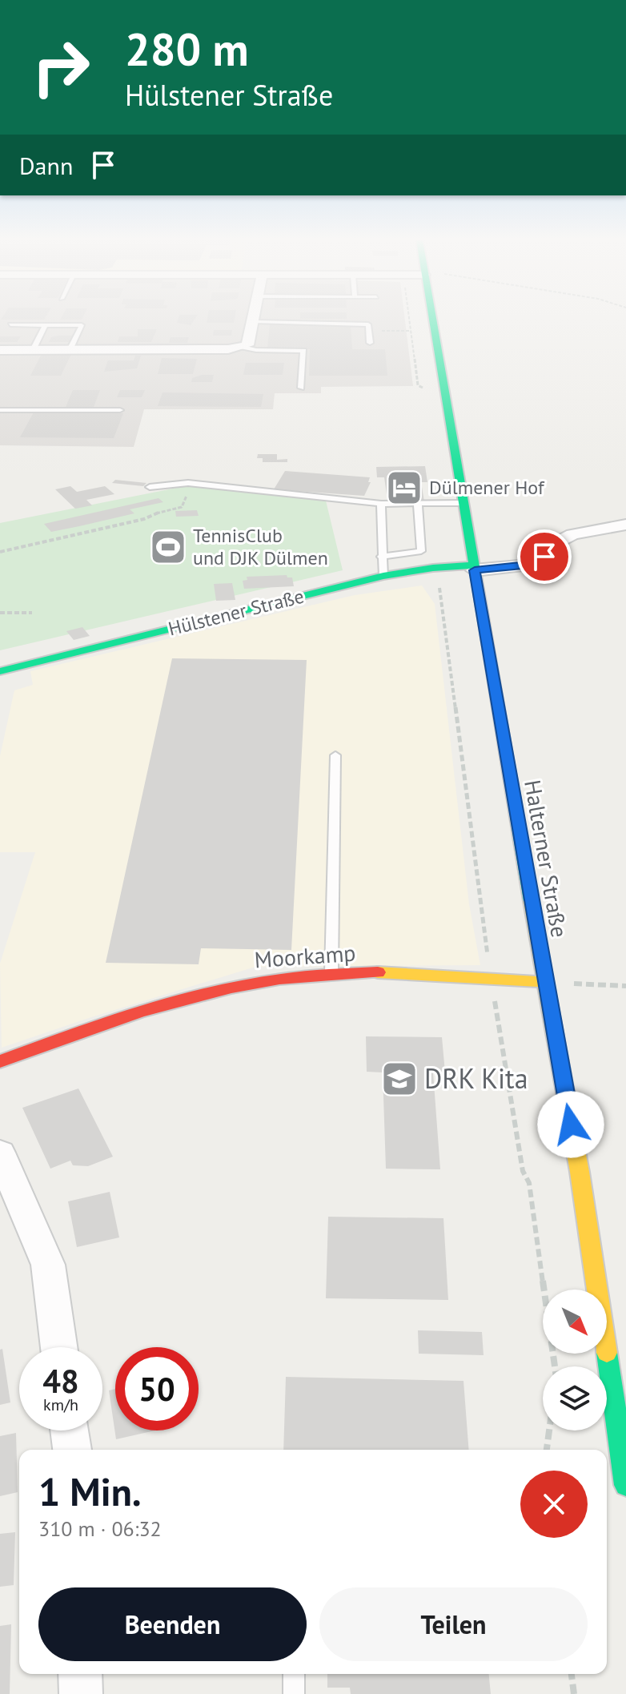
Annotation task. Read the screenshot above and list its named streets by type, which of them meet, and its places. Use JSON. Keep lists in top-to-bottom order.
{
  "streets": {
    "main road": ["Hülstener Straße", "Halterner Straße", "Moorkamp"]
  },
  "crossings": [
    ["Hülstener Straße", "Halterner Straße"],
    ["Halterner Straße", "Moorkamp"]
  ],
  "places": {
    "hotel": ["Dülmener Hof"],
    "sports": ["TennisClub und DJK Dülmen"],
    "school or university": ["DRK Kita"]
  },
  "north": "bottom right",
  "page": {
    "turn": ["280 m", "Hülstener Straße"],
    "then": "Dann",
    "speed": "48 km/h",
    "limit": "50",
    "heading": ["1 Min.", "310 m · 06:32"],
    "buttons": ["Beenden", "Teilen"]
  }
}
